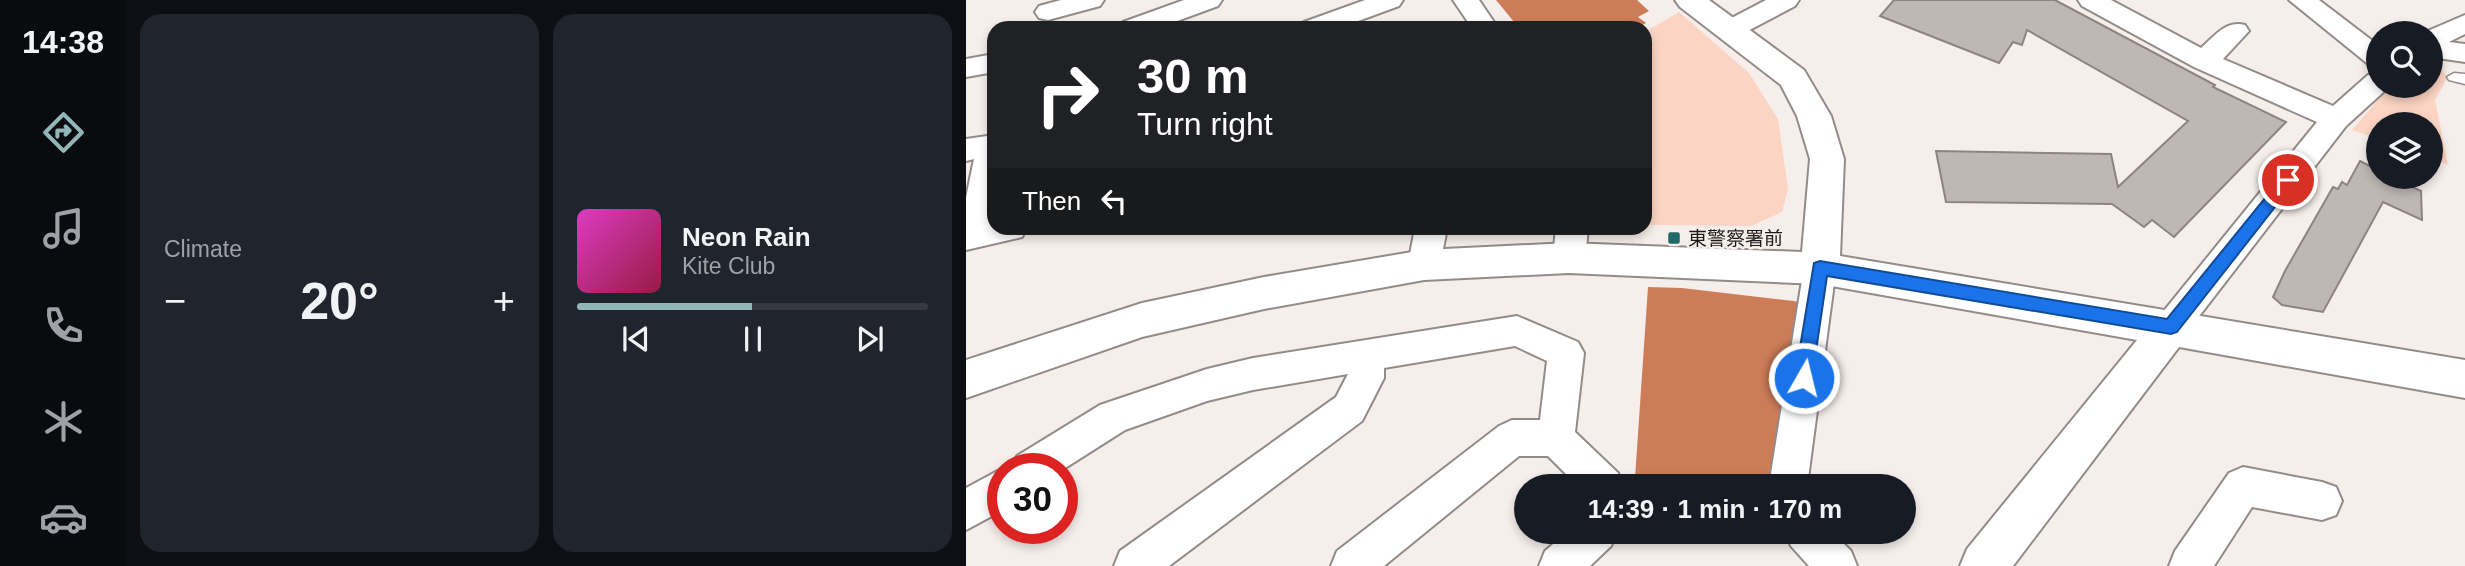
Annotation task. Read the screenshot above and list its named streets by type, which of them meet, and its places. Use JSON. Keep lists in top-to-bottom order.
{
  "places": {
    "transit": ["東警察署前"]
  },
  "page": {
    "tabs": "14:38",
    "tile": "Climate",
    "turn": ["30 m", "Turn right"],
    "then": "Then",
    "song": ["Neon Rain", "Kite Club"],
    "heat": ["−", "20°", "+"],
    "limit": "30",
    "trip": "14:39 · 1 min · 170 m"
  }
}
